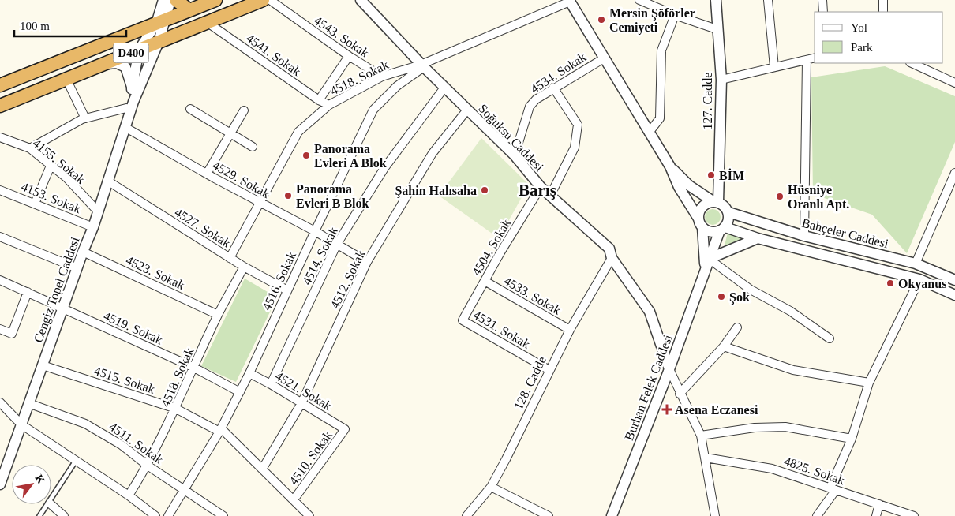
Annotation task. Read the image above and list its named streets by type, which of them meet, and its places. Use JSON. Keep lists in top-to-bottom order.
{
  "streets": {
    "highway": ["D400"],
    "street": [
      "4543. Sokak",
      "4541. Sokak",
      "4534. Sokak",
      "4518. Sokak",
      "127. Cadde",
      "Soğuksu Caddesi",
      "4155. Sokak",
      "4529. Sokak",
      "4153. Sokak",
      "4527. Sokak",
      "Bahçeler Caddesi",
      "4504. Sokak",
      "4514. Sokak",
      "4523. Sokak",
      "4512. Sokak",
      "4516. Sokak",
      "Cengiz Topel Caddesi",
      "4533. Sokak",
      "4519. Sokak",
      "4531. Sokak",
      "4515. Sokak",
      "128. Cadde",
      "Burhan Felek Caddesi",
      "4521. Sokak",
      "4511. Sokak",
      "4510. Sokak",
      "4825. Sokak"
    ]
  },
  "crossings": [
    ["4543. Sokak", "4518. Sokak"],
    ["D400", "4541. Sokak"],
    ["D400", "Cengiz Topel Caddesi"],
    ["4541. Sokak", "4518. Sokak"],
    ["4534. Sokak", "Soğuksu Caddesi"],
    ["4518. Sokak", "Soğuksu Caddesi"],
    ["4518. Sokak", "4529. Sokak"],
    ["4518. Sokak", "4527. Sokak"],
    ["4518. Sokak", "4523. Sokak"],
    ["4518. Sokak", "4516. Sokak"],
    ["4518. Sokak", "4519. Sokak"],
    ["4518. Sokak", "4515. Sokak"],
    ["4518. Sokak", "4511. Sokak"],
    ["127. Cadde", "Bahçeler Caddesi"],
    ["127. Cadde", "Burhan Felek Caddesi"],
    ["Soğuksu Caddesi", "4504. Sokak"],
    ["Soğuksu Caddesi", "4514. Sokak"],
    ["Soğuksu Caddesi", "4512. Sokak"],
    ["Soğuksu Caddesi", "4516. Sokak"],
    ["Soğuksu Caddesi", "128. Cadde"],
    ["Soğuksu Caddesi", "Burhan Felek Caddesi"],
    ["Soğuksu Caddesi", "4825. Sokak"],
    ["4155. Sokak", "Cengiz Topel Caddesi"],
    ["4529. Sokak", "4514. Sokak"],
    ["4529. Sokak", "4512. Sokak"],
    ["4529. Sokak", "4516. Sokak"],
    ["4529. Sokak", "Cengiz Topel Caddesi"],
    ["4153. Sokak", "Cengiz Topel Caddesi"],
    ["4527. Sokak", "4516. Sokak"],
    ["4527. Sokak", "Cengiz Topel Caddesi"],
    ["Bahçeler Caddesi", "Burhan Felek Caddesi"],
    ["4504. Sokak", "4533. Sokak"],
    ["4504. Sokak", "4531. Sokak"],
    ["4514. Sokak", "4521. Sokak"],
    ["4523. Sokak", "Cengiz Topel Caddesi"],
    ["4512. Sokak", "4515. Sokak"],
    ["4512. Sokak", "4521. Sokak"],
    ["4516. Sokak", "4519. Sokak"],
    ["4516. Sokak", "4515. Sokak"],
    ["4516. Sokak", "4521. Sokak"],
    ["4516. Sokak", "4511. Sokak"],
    ["Cengiz Topel Caddesi", "4519. Sokak"],
    ["Cengiz Topel Caddesi", "4515. Sokak"],
    ["Cengiz Topel Caddesi", "4511. Sokak"],
    ["4533. Sokak", "128. Cadde"],
    ["4531. Sokak", "128. Cadde"],
    ["4515. Sokak", "4510. Sokak"],
    ["4521. Sokak", "4510. Sokak"]
  ],
  "districts": ["Barış"],
  "places": {
    "other": [
      "Mersin Şöförler Cemiyeti",
      "Panorama Evleri A Blok",
      "BİM",
      "Şahin Halısaha",
      "Panorama Evleri B Blok",
      "Hüsniye Oranlı Apt.",
      "Okyanus",
      "Şok"
    ],
    "health": ["Asena Eczanesi"]
  },
  "legend": ["Yol", "Park"],
  "scale_bar": "100 m",
  "north": "top right"
}
